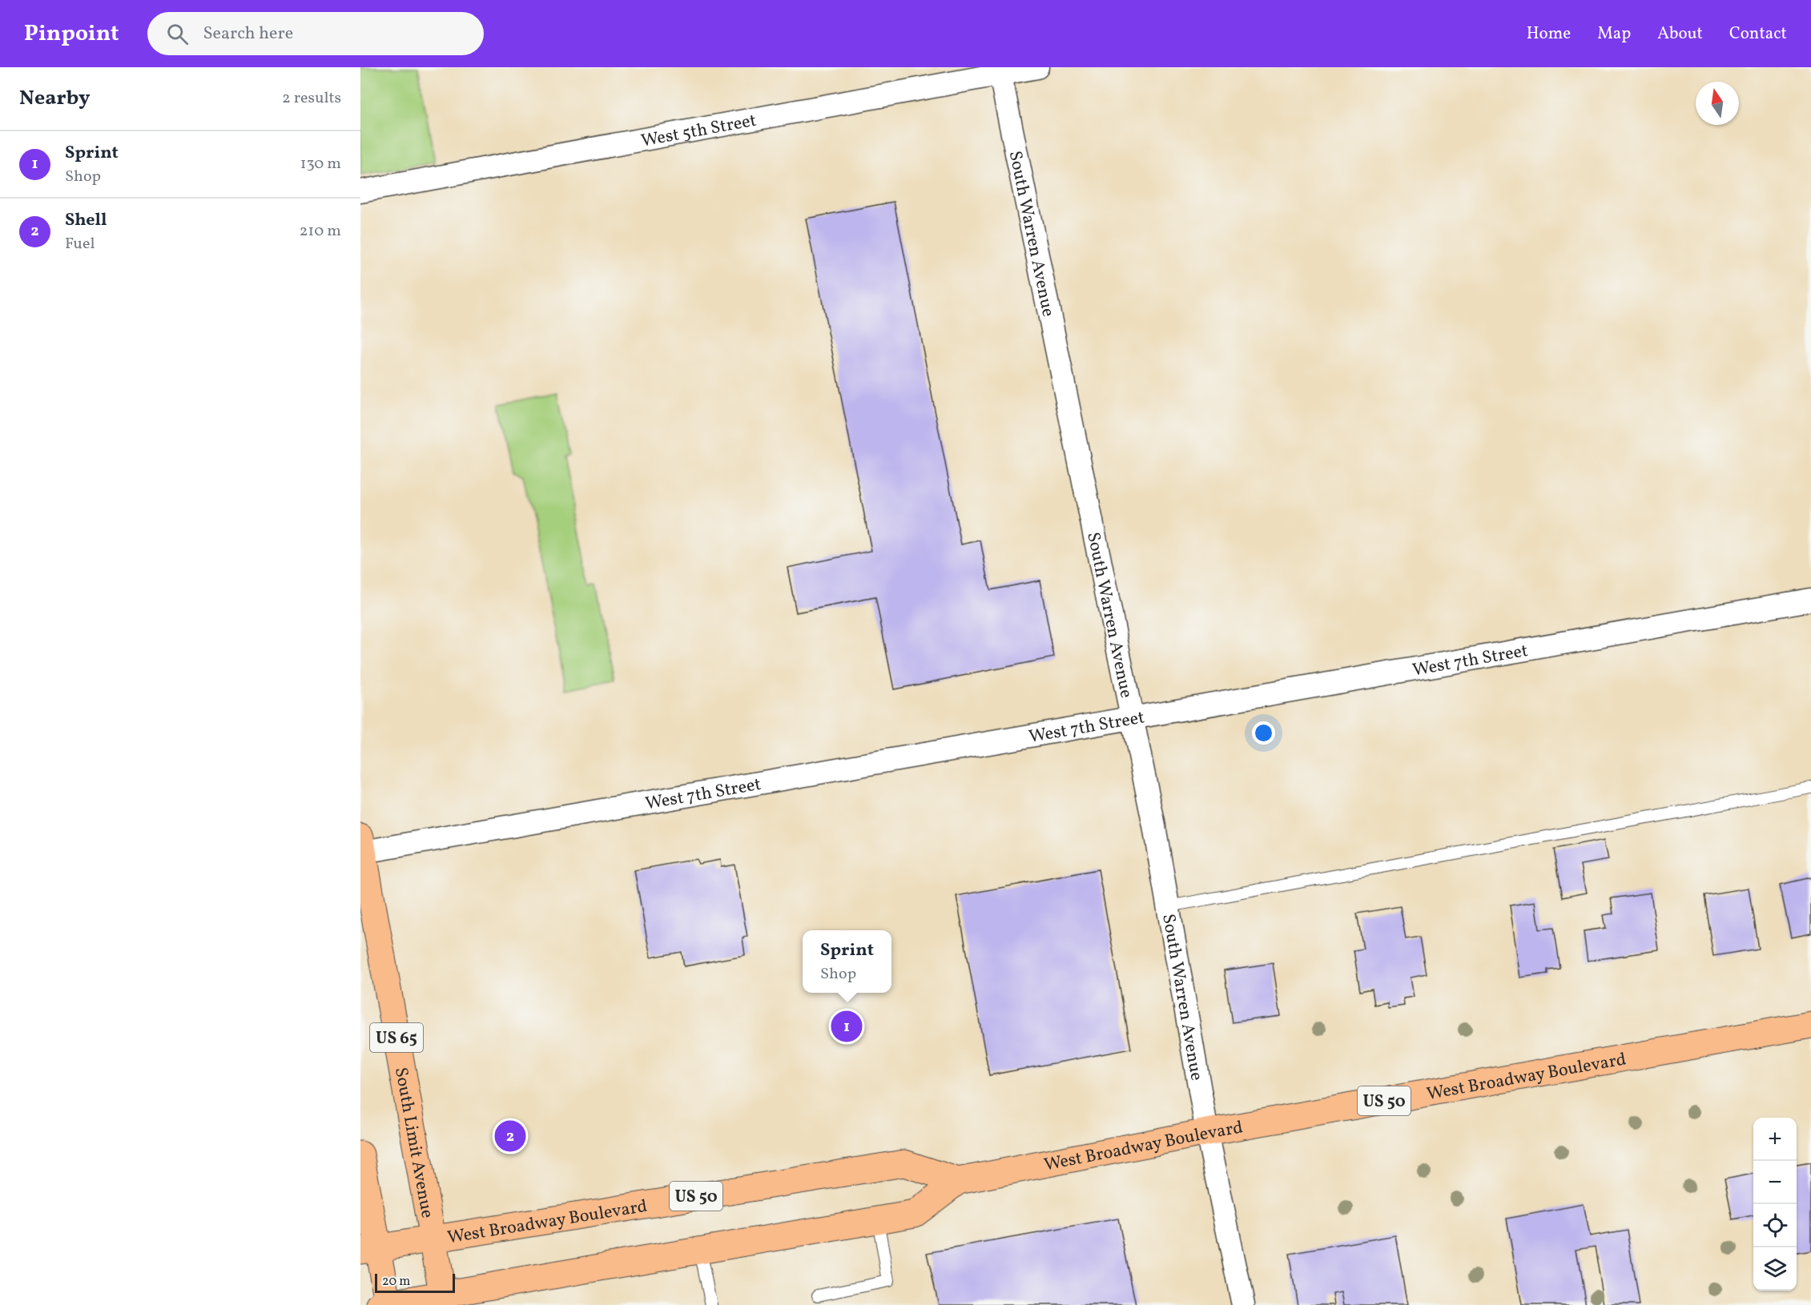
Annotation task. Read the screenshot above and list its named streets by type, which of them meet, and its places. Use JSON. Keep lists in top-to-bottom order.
{
  "streets": {
    "highway": [
      "US 65",
      "West Broadway Boulevard",
      "US 50",
      "South Limit Avenue"
    ],
    "street": ["West 5th Street", "South Warren Avenue", "West 7th Street"]
  },
  "crossings": [
    ["West 5th Street", "South Warren Avenue"],
    ["South Warren Avenue", "West 7th Street"],
    ["South Warren Avenue", "West Broadway Boulevard"],
    ["West 7th Street", "South Limit Avenue"],
    ["West Broadway Boulevard", "South Limit Avenue"]
  ],
  "scale_bar": "20 m",
  "north": "top",
  "page": {
    "header": "Pinpoint",
    "search": "Search here",
    "nav": [
      "Home",
      "Map",
      "About",
      "Contact"
    ],
    "heading": ["Nearby", "2 results"],
    "list": [
      {
        "mark": "1",
        "name": "Sprint",
        "note": "Shop",
        "value": "130 m"
      },
      {
        "mark": "2",
        "name": "Shell",
        "note": "Fuel",
        "value": "210 m"
      }
    ],
    "popup": ["Sprint", "Shop"],
    "pins": ["1", "2"],
    "map_buttons": ["+", "−"],
    "scale": "20 m"
  }
}
